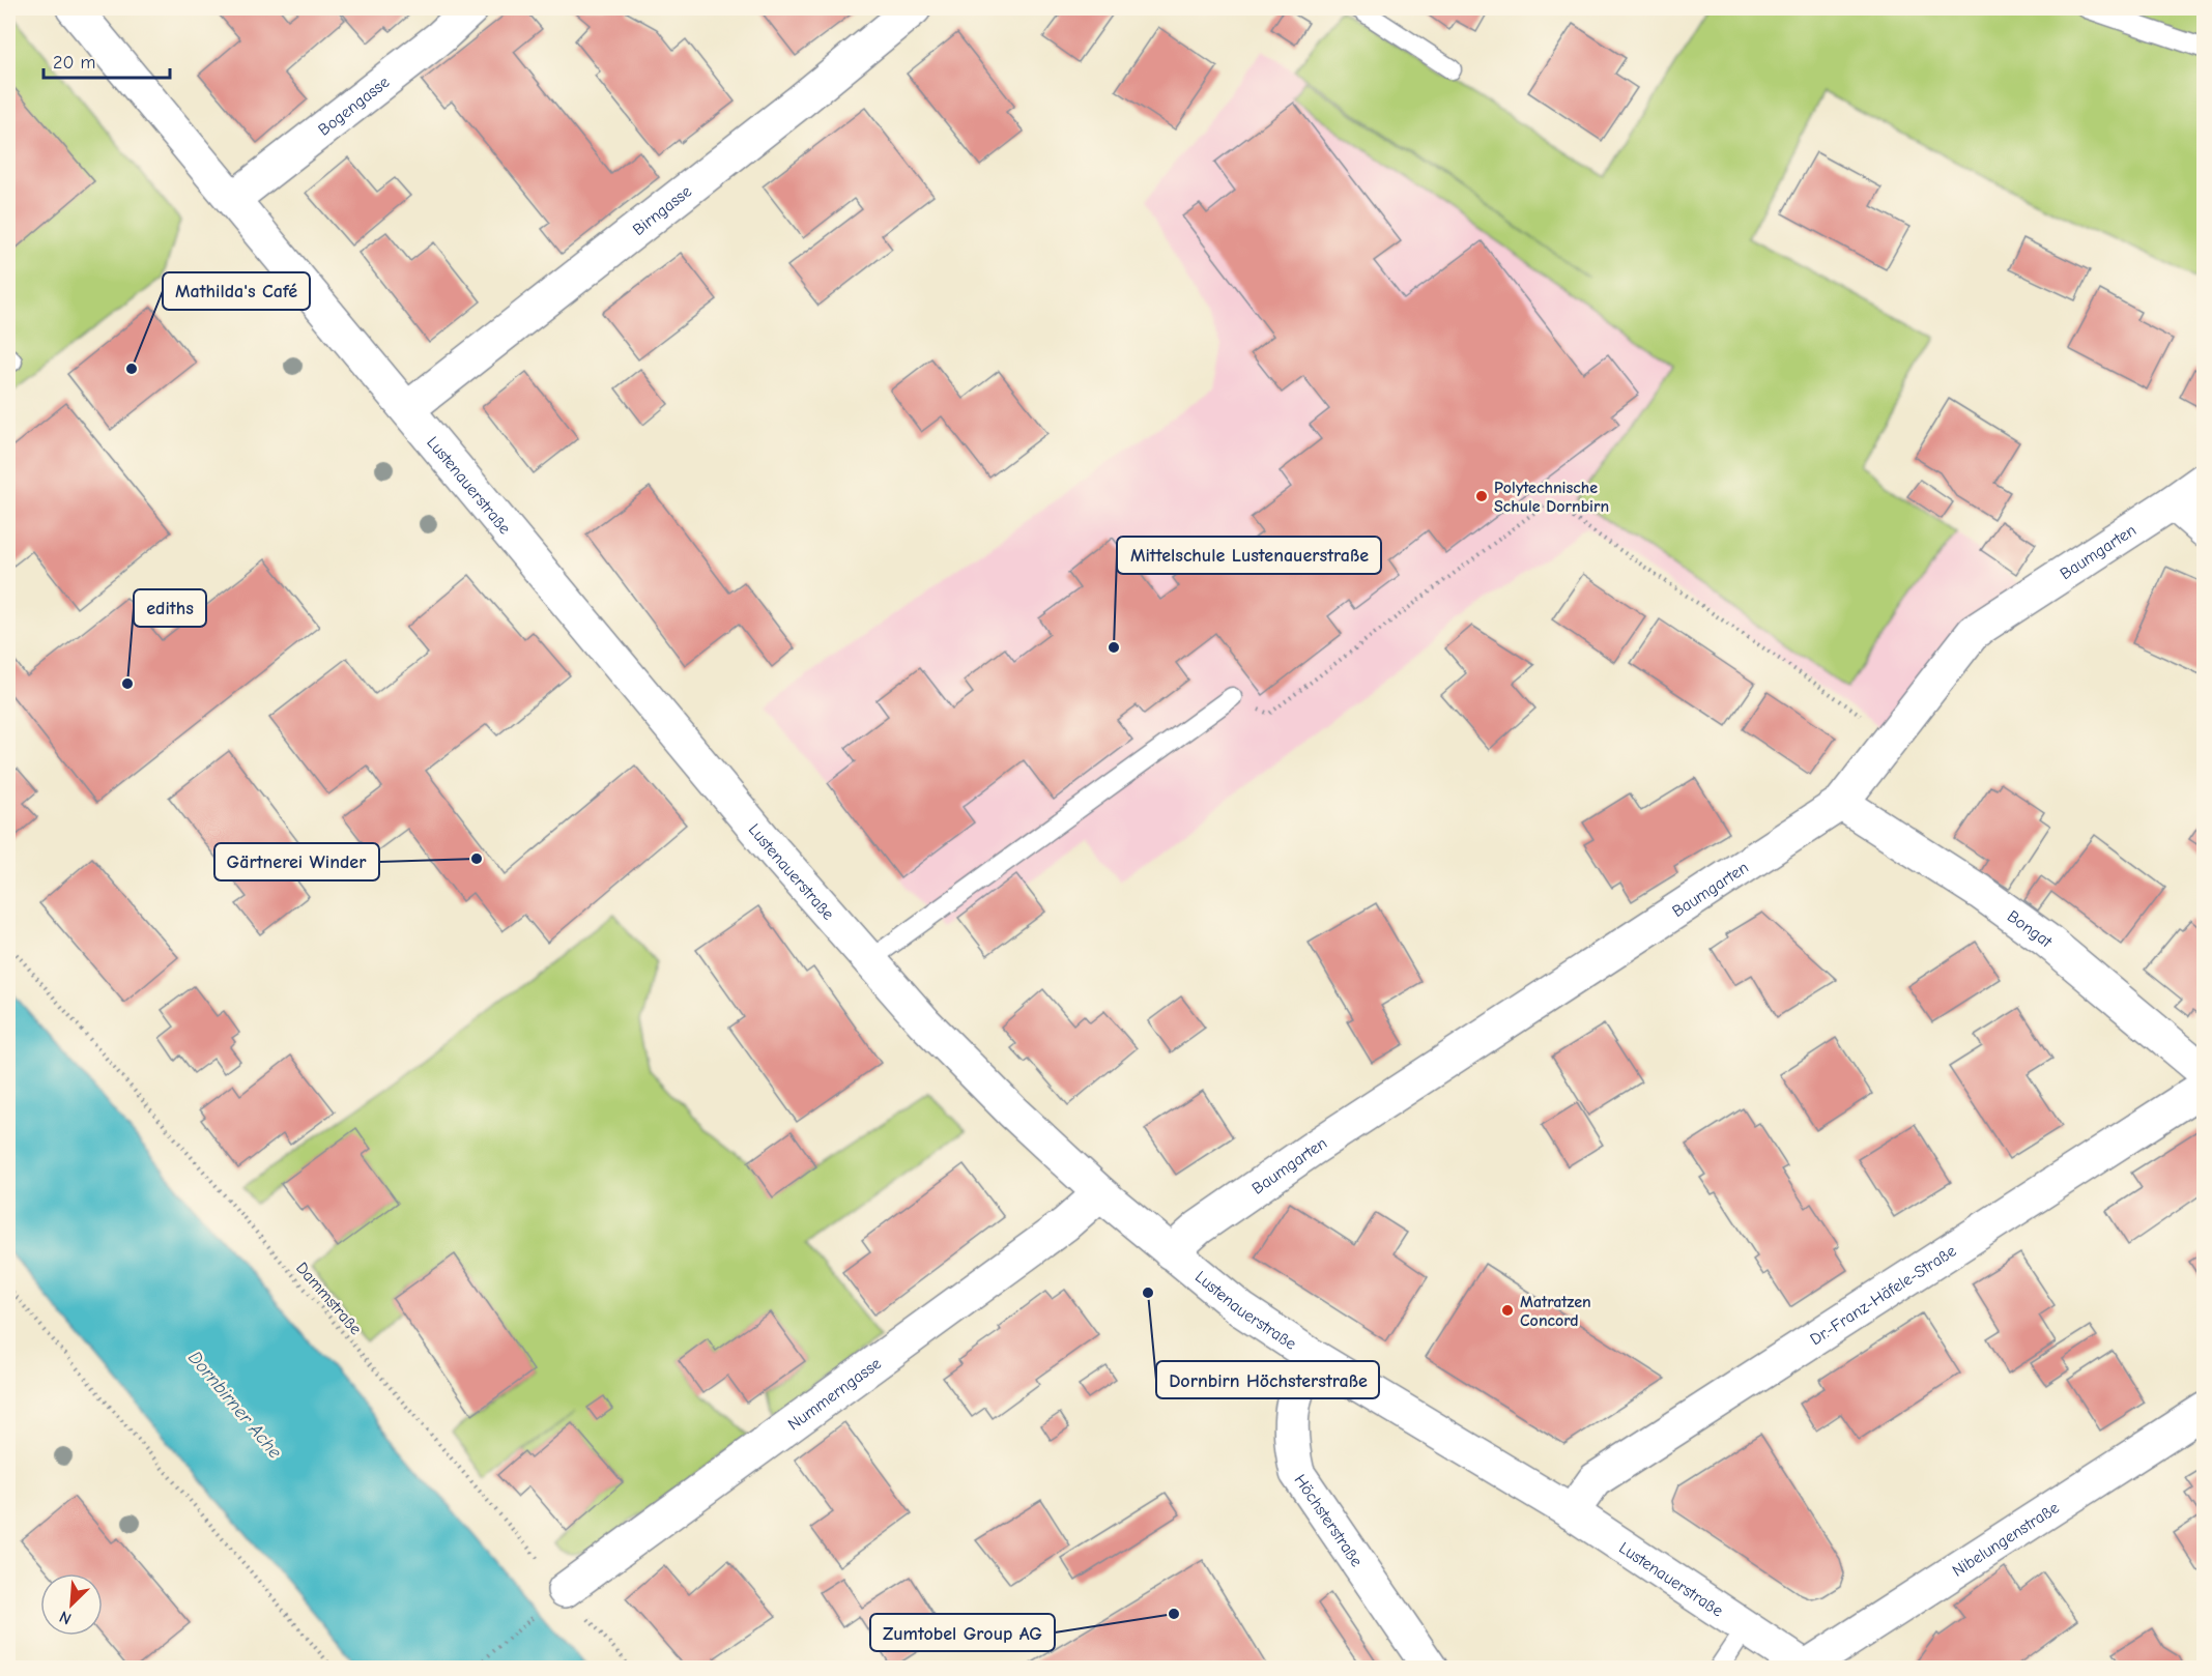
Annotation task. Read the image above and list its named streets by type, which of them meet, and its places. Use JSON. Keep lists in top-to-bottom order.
{
  "streets": {
    "street": [
      "Bogengasse",
      "Birngasse",
      "Lustenauerstraße",
      "Baumgarten",
      "Bongat",
      "Dr.-Franz-Häfele-Straße",
      "Nummerngasse",
      "Höchsterstraße",
      "Nibelungenstraße"
    ],
    "path": ["Dammstraße"]
  },
  "crossings": [
    ["Bogengasse", "Lustenauerstraße"],
    ["Birngasse", "Lustenauerstraße"],
    ["Lustenauerstraße", "Baumgarten"],
    ["Lustenauerstraße", "Dr.-Franz-Häfele-Straße"],
    ["Lustenauerstraße", "Nummerngasse"],
    ["Lustenauerstraße", "Höchsterstraße"],
    ["Lustenauerstraße", "Nibelungenstraße"],
    ["Baumgarten", "Bongat"],
    ["Dammstraße", "Nummerngasse"]
  ],
  "water": ["Dornbirner Ache"],
  "places": [
    "Mathilda's Café",
    "Polytechnische Schule Dornbirn",
    "Mittelschule Lustenauerstraße",
    "ediths",
    "Gärtnerei Winder",
    "Dornbirn Höchsterstraße",
    "Matratzen Concord",
    "Zumtobel Group AG"
  ],
  "scale_bar": "20 m",
  "north": "bottom left"
}
